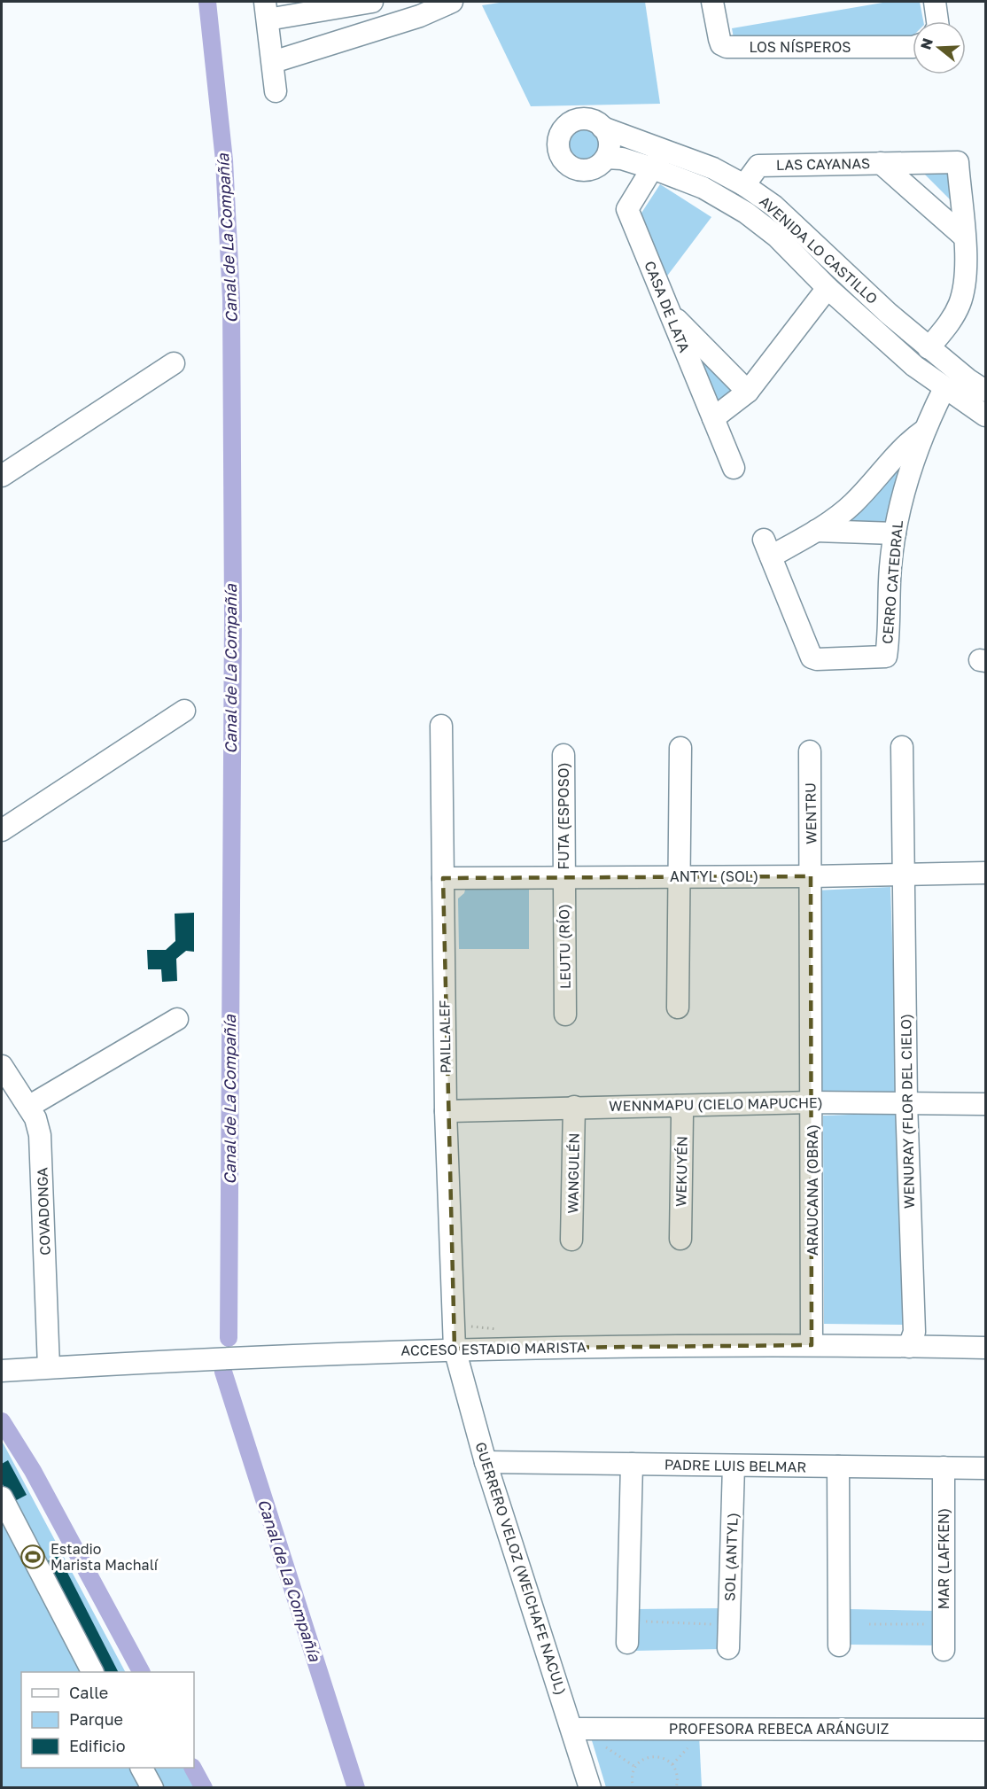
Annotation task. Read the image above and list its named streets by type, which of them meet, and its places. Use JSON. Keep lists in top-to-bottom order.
{
  "streets": {
    "street": [
      "LOS NÍSPEROS",
      "LAS CAYANAS",
      "AVENIDA LO CASTILLO",
      "CASA DE LATA",
      "CERRO CATEDRAL",
      "WENTRU",
      "FUTA (ESPOSO)",
      "ANTYL (SOL)",
      "LEUTU (RÍO)",
      "PAILLALEF",
      "WENNMAPU (CIELO MAPUCHE)",
      "WENURAY (FLOR DEL CIELO)",
      "WEKUYÉN",
      "WANGULÉN",
      "ARAUCANA (OBRA)",
      "COVADONGA",
      "ACCESO ESTADIO MARISTA",
      "PADRE LUIS BELMAR",
      "SOL (ANTYL)",
      "MAR (LAFKEN)",
      "GUERRERO VELOZ (WEICHAFE NACUL)",
      "PROFESORA REBECA ARÁNGUIZ"
    ]
  },
  "crossings": [
    ["LAS CAYANAS", "AVENIDA LO CASTILLO"],
    ["AVENIDA LO CASTILLO", "CASA DE LATA"],
    ["AVENIDA LO CASTILLO", "CERRO CATEDRAL"],
    ["WENTRU", "ANTYL (SOL)"],
    ["WENTRU", "ARAUCANA (OBRA)"],
    ["FUTA (ESPOSO)", "ANTYL (SOL)"],
    ["FUTA (ESPOSO)", "LEUTU (RÍO)"],
    ["ANTYL (SOL)", "LEUTU (RÍO)"],
    ["ANTYL (SOL)", "PAILLALEF"],
    ["ANTYL (SOL)", "WENURAY (FLOR DEL CIELO)"],
    ["ANTYL (SOL)", "ARAUCANA (OBRA)"],
    ["PAILLALEF", "WENNMAPU (CIELO MAPUCHE)"],
    ["PAILLALEF", "ACCESO ESTADIO MARISTA"],
    ["PAILLALEF", "GUERRERO VELOZ (WEICHAFE NACUL)"],
    ["WENNMAPU (CIELO MAPUCHE)", "WENURAY (FLOR DEL CIELO)"],
    ["WENNMAPU (CIELO MAPUCHE)", "WEKUYÉN"],
    ["WENNMAPU (CIELO MAPUCHE)", "WANGULÉN"],
    ["WENNMAPU (CIELO MAPUCHE)", "ARAUCANA (OBRA)"],
    ["WENURAY (FLOR DEL CIELO)", "ACCESO ESTADIO MARISTA"],
    ["ARAUCANA (OBRA)", "ACCESO ESTADIO MARISTA"],
    ["COVADONGA", "ACCESO ESTADIO MARISTA"],
    ["ACCESO ESTADIO MARISTA", "GUERRERO VELOZ (WEICHAFE NACUL)"],
    ["PADRE LUIS BELMAR", "SOL (ANTYL)"],
    ["PADRE LUIS BELMAR", "MAR (LAFKEN)"],
    ["PADRE LUIS BELMAR", "GUERRERO VELOZ (WEICHAFE NACUL)"],
    ["GUERRERO VELOZ (WEICHAFE NACUL)", "PROFESORA REBECA ARÁNGUIZ"]
  ],
  "water": ["Canal de La Compañía"],
  "places": {
    "sports": ["Estadio Marista Machalí"]
  },
  "legend": ["Calle", "Parque", "Edificio"],
  "north": "left"
}
